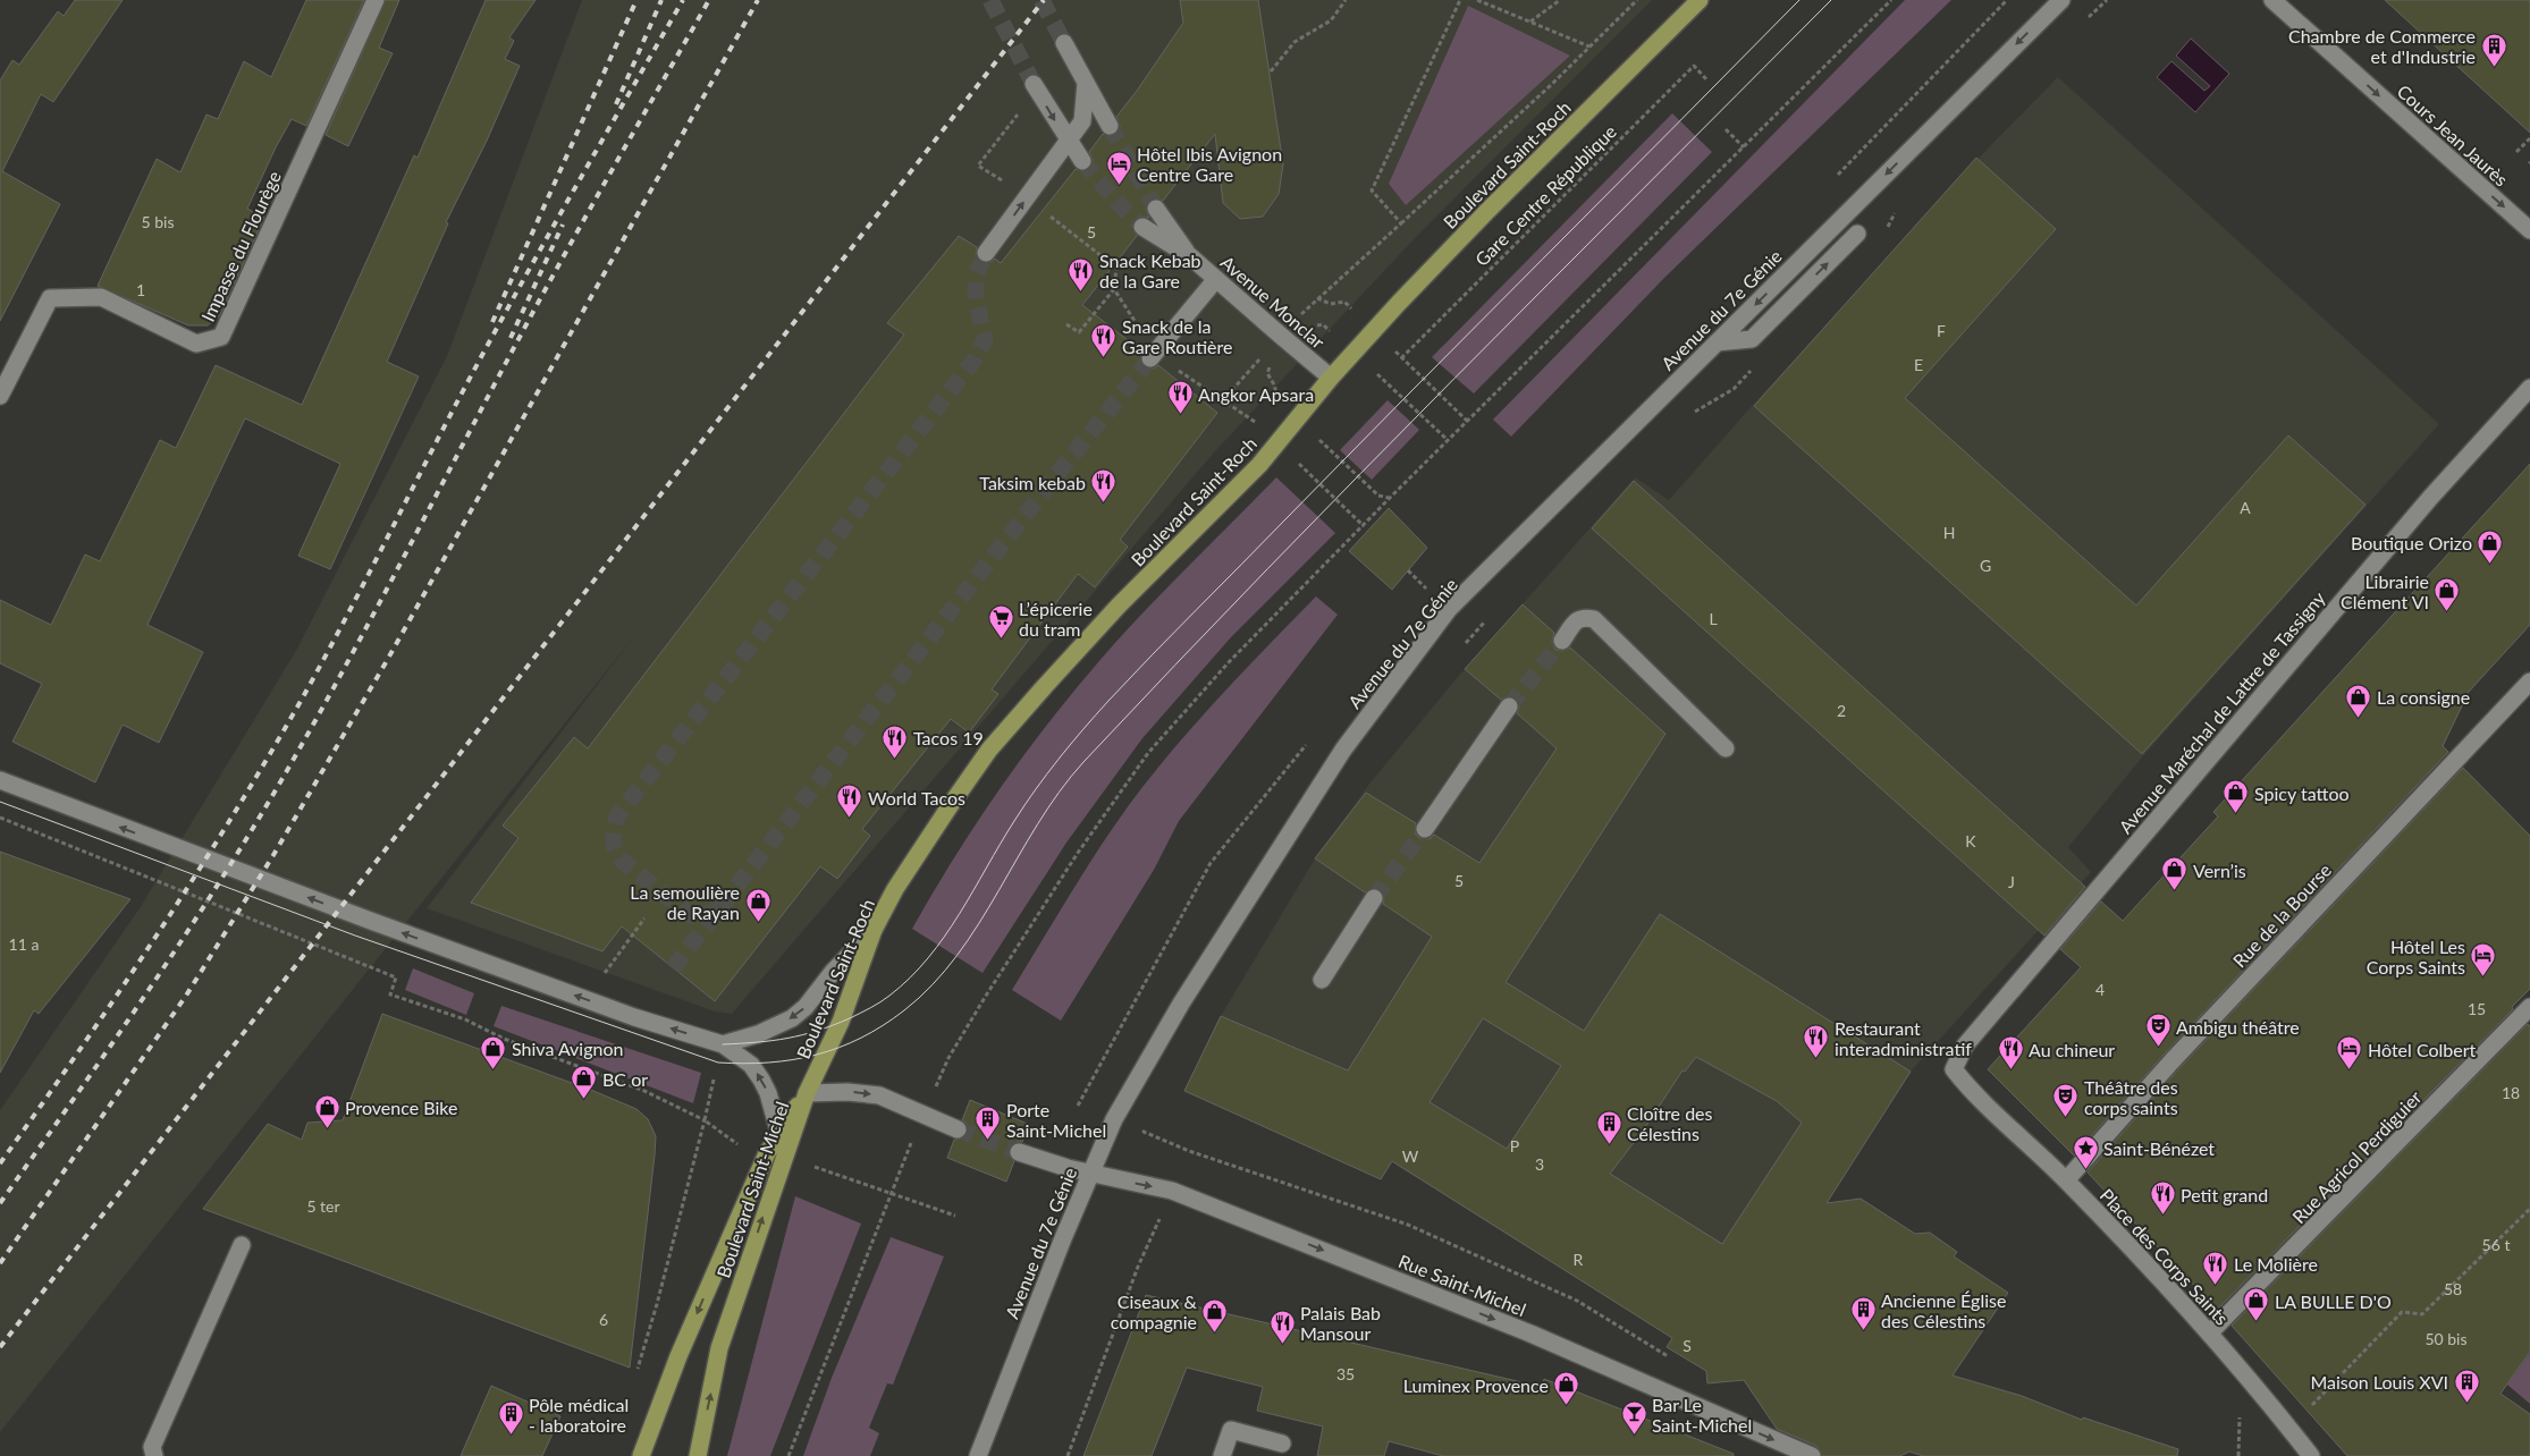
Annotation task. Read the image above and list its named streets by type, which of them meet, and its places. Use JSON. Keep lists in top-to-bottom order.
{
  "streets": {
    "main road": ["Boulevard Saint-Roch", "Boulevard Saint-Michel"],
    "street": [
      "Cours Jean Jaurès",
      "Impasse du Flourège",
      "Avenue Monclar",
      "Avenue du 7e Génie",
      "Avenue Maréchal de Lattre de Tassigny",
      "Rue de la Bourse",
      "Rue Agricol Perdiguier",
      "Place des Corps Saints",
      "Rue Saint-Michel"
    ],
    "path": ["Gare Centre République"]
  },
  "crossings": [
    ["Boulevard Saint-Roch", "Avenue Monclar"],
    ["Boulevard Saint-Roch", "Boulevard Saint-Michel"],
    ["Avenue du 7e Génie", "Rue Saint-Michel"],
    ["Avenue Maréchal de Lattre de Tassigny", "Place des Corps Saints"],
    ["Rue de la Bourse", "Place des Corps Saints"],
    ["Rue Agricol Perdiguier", "Place des Corps Saints"]
  ],
  "one_way": ["Cours Jean Jaurès", "Rue Saint-Michel"],
  "places": {
    "building": [
      "Chambre de Commerce et d'Industrie",
      "Porte Saint-Michel",
      "Cloître des Célestins",
      "Ancienne Église des Célestins",
      "Maison Louis XVI",
      "Pôle médical - laboratoire"
    ],
    "hotel": ["Hôtel Ibis Avignon Centre Gare", "Hôtel Les Corps Saints", "Hôtel Colbert"],
    "restaurant": [
      "Snack Kebab de la Gare",
      "Snack de la Gare Routière",
      "Angkor Apsara",
      "Taksim kebab",
      "Tacos 19",
      "World Tacos",
      "Restaurant interadministratif",
      "Au chineur",
      "Petit grand",
      "Le Molière",
      "Palais Bab Mansour"
    ],
    "shop": [
      "Boutique Orizo",
      "Librairie Clément VI",
      "La consigne",
      "Spicy tattoo",
      "Vern’is",
      "La semoulière de Rayan",
      "Shiva Avignon",
      "BC or",
      "Provence Bike",
      "LA BULLE D'O",
      "Ciseaux & compagnie",
      "Luminex Provence"
    ],
    "supermarket": ["L’épicerie du tram"],
    "theatre": ["Ambigu théâtre", "Théâtre des corps saints"],
    "place": ["Saint-Bénézet"],
    "bar": ["Bar Le Saint-Michel"]
  },
  "house_numbers": [
    "5 bis",
    "5",
    "1",
    "F",
    "E",
    "A",
    "H",
    "G",
    "L",
    "2",
    "K",
    "5",
    "J",
    "11 a",
    "4",
    "15",
    "18",
    "P",
    "W",
    "3",
    "5 ter",
    "56 t",
    "R",
    "58",
    "6",
    "50 bis",
    "S",
    "35"
  ]
}
